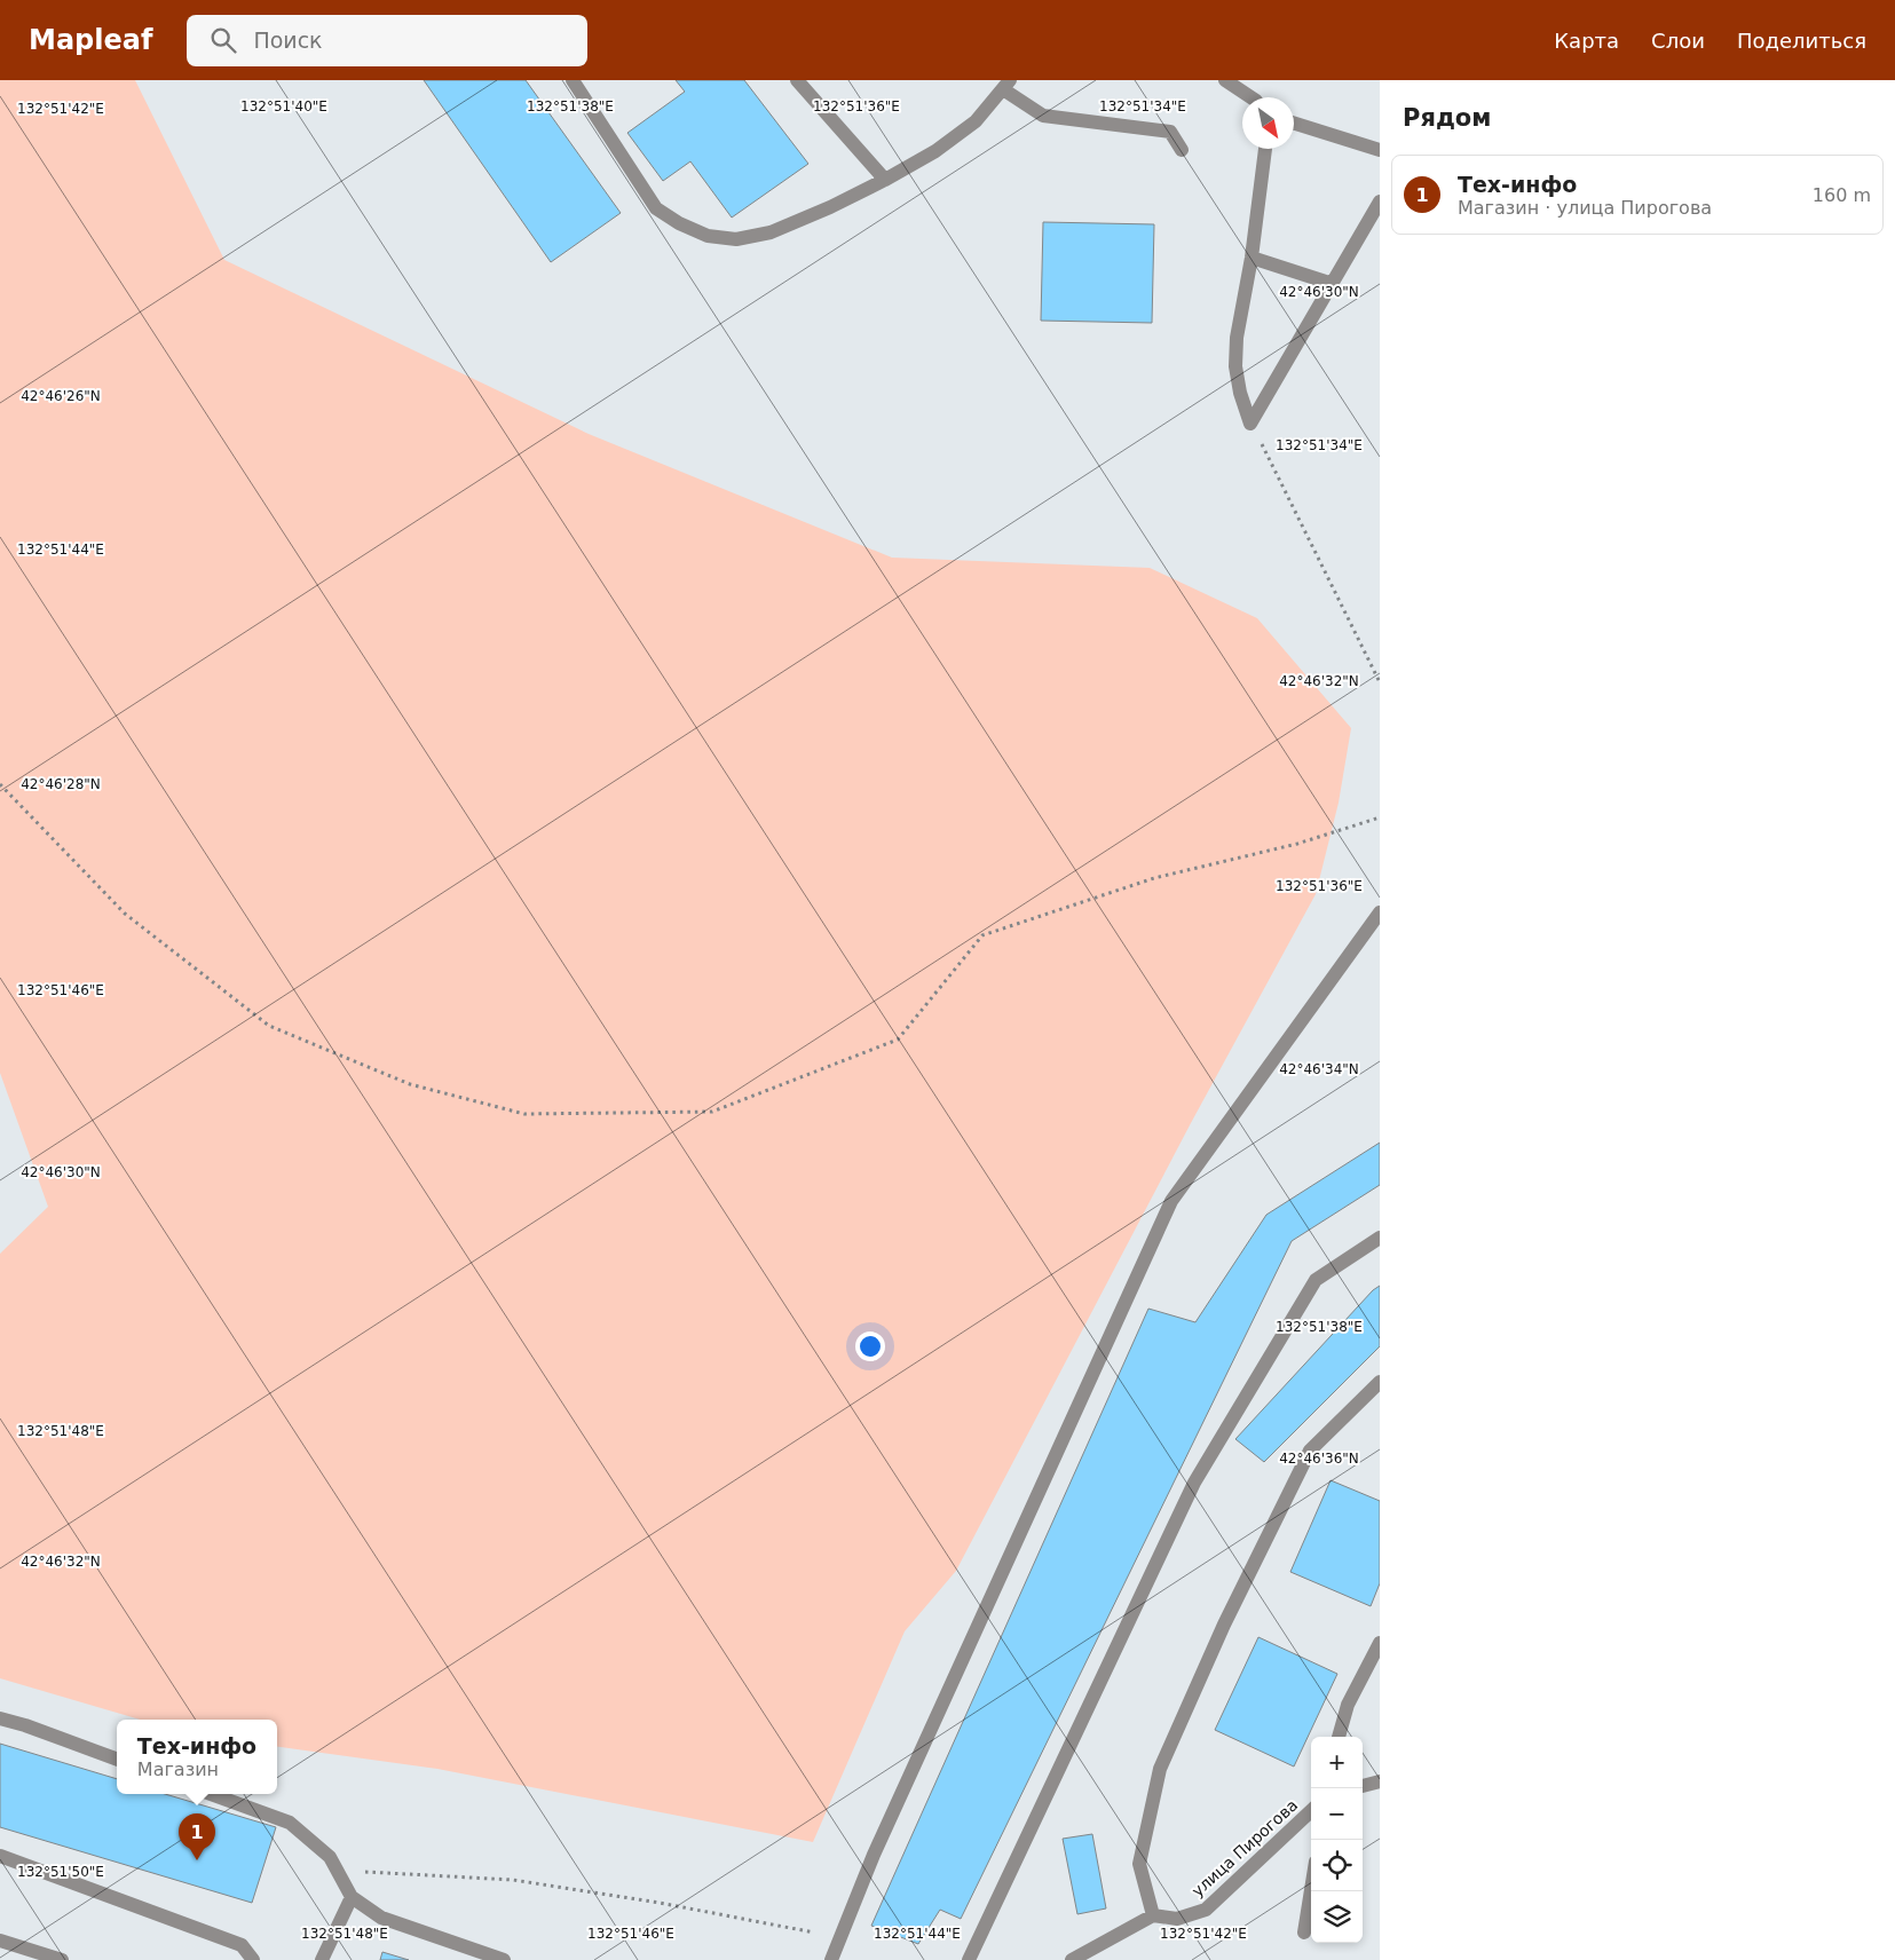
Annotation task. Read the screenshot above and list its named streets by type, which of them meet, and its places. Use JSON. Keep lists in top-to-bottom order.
{
  "streets": {
    "street": ["улица Пирогова"]
  },
  "north": "bottom right",
  "page": {
    "header": "Mapleaf",
    "search": "Поиск",
    "nav": ["Карта", "Слои", "Поделиться"],
    "heading": "Рядом",
    "list": [
      {
        "mark": "1",
        "name": "Тех-инфо",
        "note": "Магазин · улица Пирогова",
        "value": "160 m"
      }
    ],
    "popup": ["Тех-инфо", "Магазин"],
    "map_buttons": ["+", "−"],
    "pins": "1"
  },
  "coordinates": [
    "132°51'40\"E",
    "132°51'38\"E",
    "132°51'36\"E",
    "132°51'34\"E",
    "132°51'42\"E",
    "42°46'30\"N",
    "42°46'26\"N",
    "132°51'44\"E",
    "42°46'32\"N",
    "42°46'28\"N",
    "132°51'46\"E",
    "42°46'34\"N",
    "132°51'48\"E",
    "42°46'36\"N",
    "132°51'50\"E"
  ]
}
